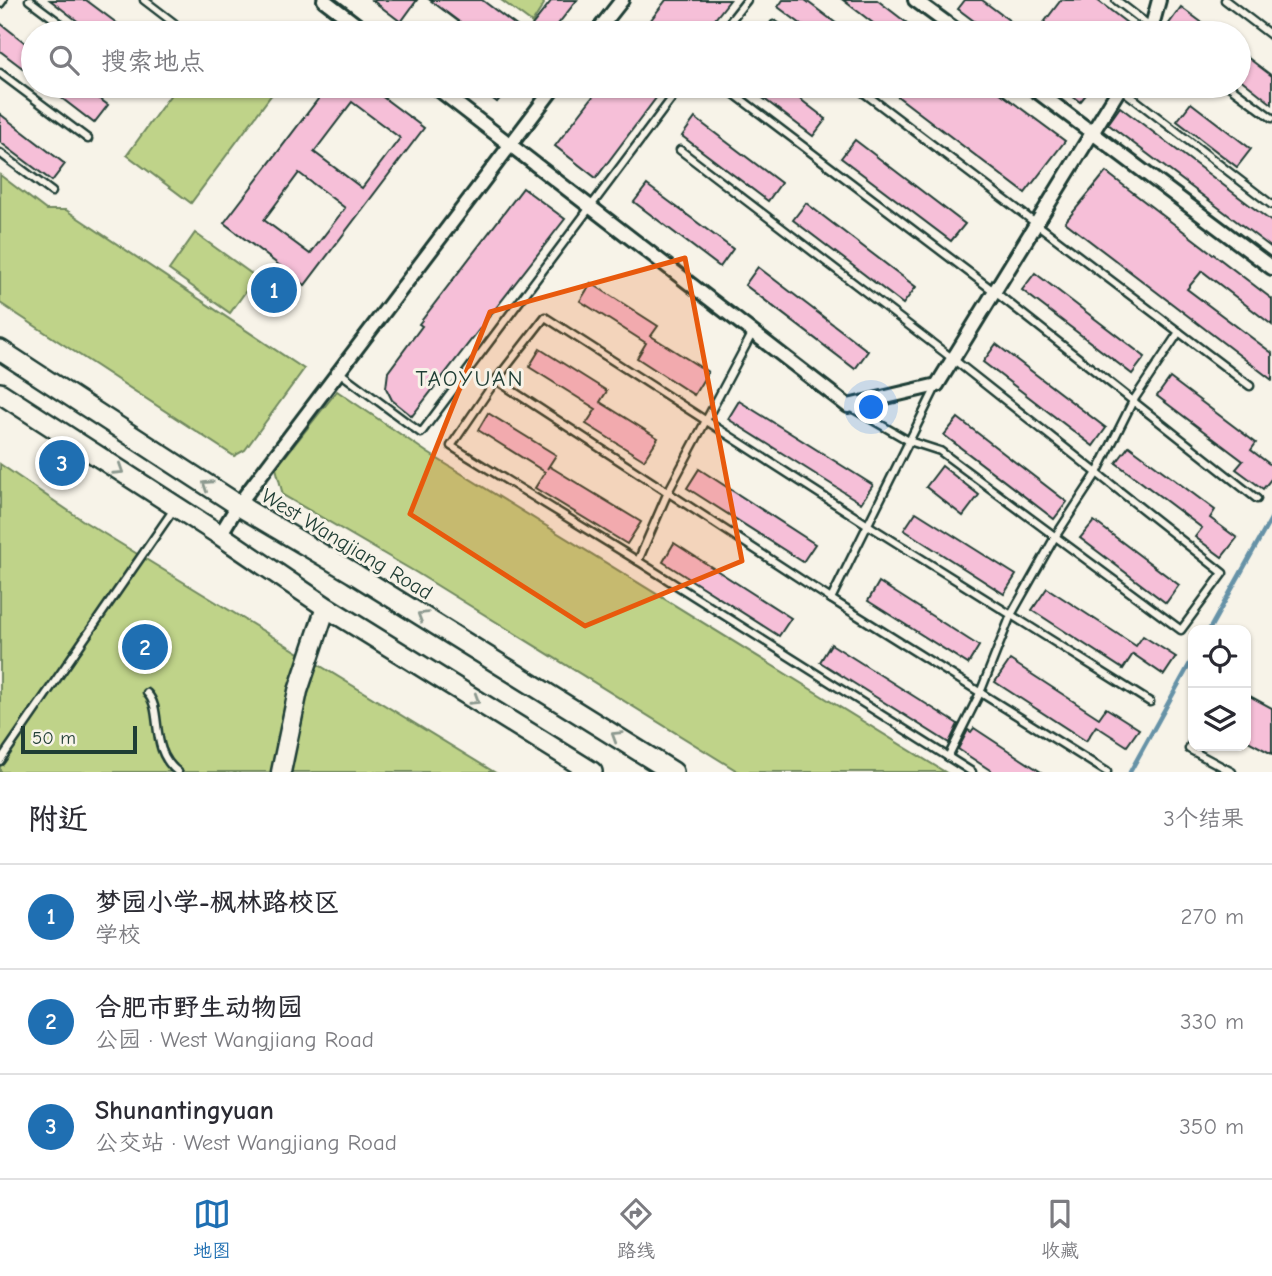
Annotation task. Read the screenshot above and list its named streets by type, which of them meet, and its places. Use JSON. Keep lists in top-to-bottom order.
{
  "streets": {
    "main road": ["West Wangjiang Road"]
  },
  "districts": ["TAOYUAN"],
  "scale_bar": "50 m",
  "page": {
    "search": "搜索地点",
    "pins": ["1", "3", "2"],
    "scale": "50 m",
    "heading": ["附近", "3个结果"],
    "list": [
      {
        "mark": "1",
        "name": "梦园小学-枫林路校区",
        "note": "学校",
        "value": "270 m"
      },
      {
        "mark": "2",
        "name": "合肥市野生动物园",
        "note": "公园 · West Wangjiang Road",
        "value": "330 m"
      },
      {
        "mark": "3",
        "name": "Shunantingyuan",
        "note": "公交站 · West Wangjiang Road",
        "value": "350 m"
      }
    ],
    "nav": ["地图", "路线", "收藏"]
  }
}
